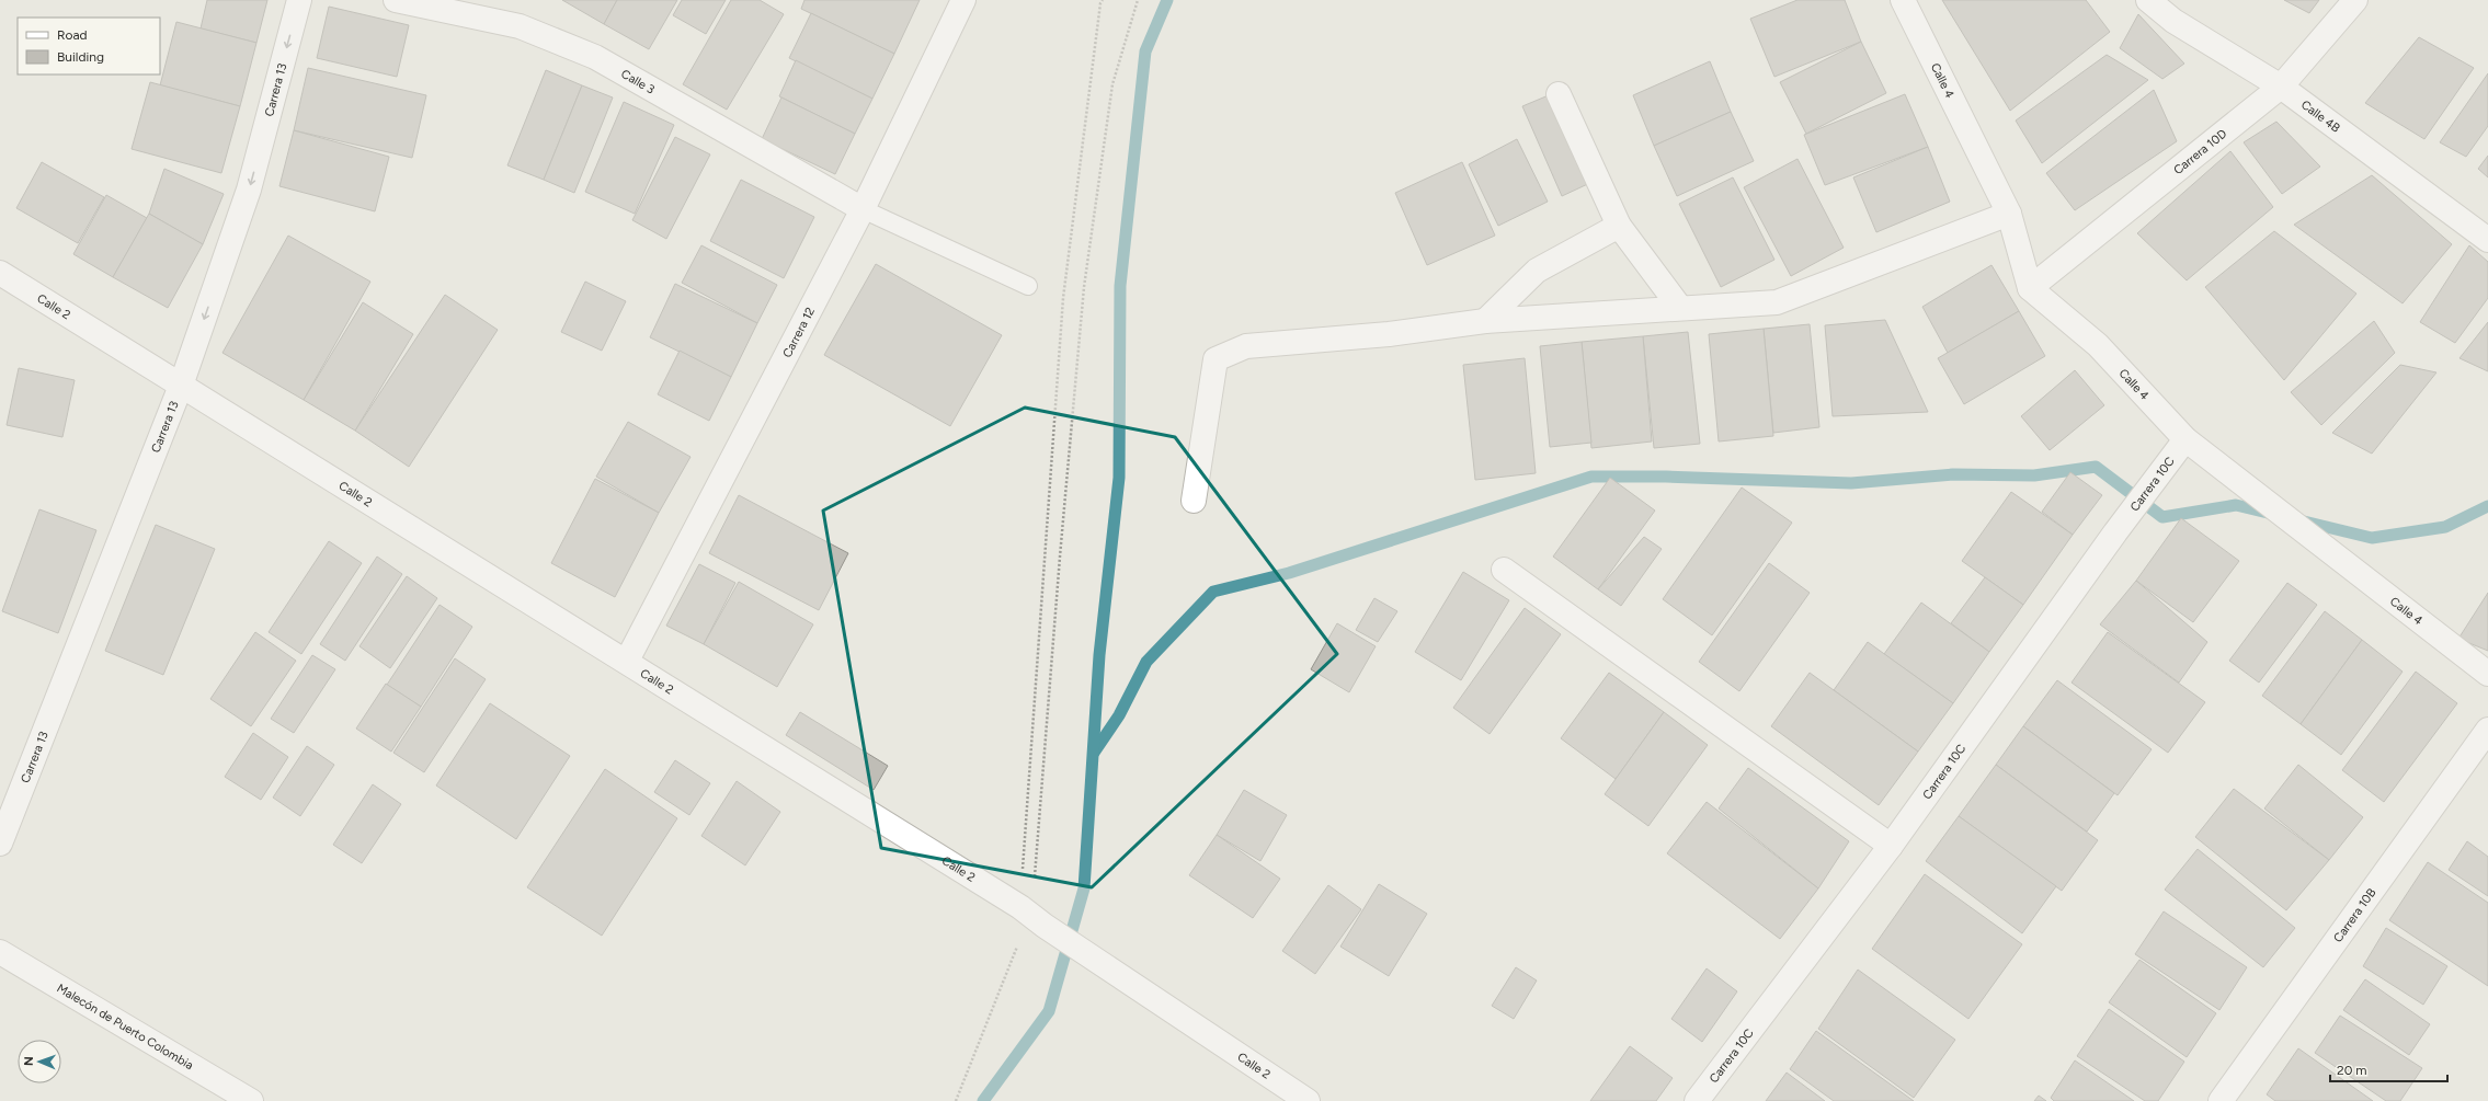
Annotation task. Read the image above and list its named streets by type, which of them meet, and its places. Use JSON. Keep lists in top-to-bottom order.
{
  "streets": {
    "street": [
      "Calle 4",
      "Calle 3",
      "Carrera 13",
      "Calle 4B",
      "Carrera 10D",
      "Calle 2",
      "Carrera 12",
      "Carrera 10C",
      "Carrera 10B",
      "Malecón de Puerto Colombia"
    ]
  },
  "crossings": [
    ["Calle 4", "Carrera 10D"],
    ["Calle 4", "Carrera 10C"],
    ["Calle 3", "Carrera 12"],
    ["Carrera 13", "Calle 2"],
    ["Calle 4B", "Carrera 10D"],
    ["Calle 2", "Carrera 12"]
  ],
  "one_way": ["Carrera 13"],
  "legend": ["Road", "Building"],
  "scale_bar": "20 m",
  "north": "left"
}
